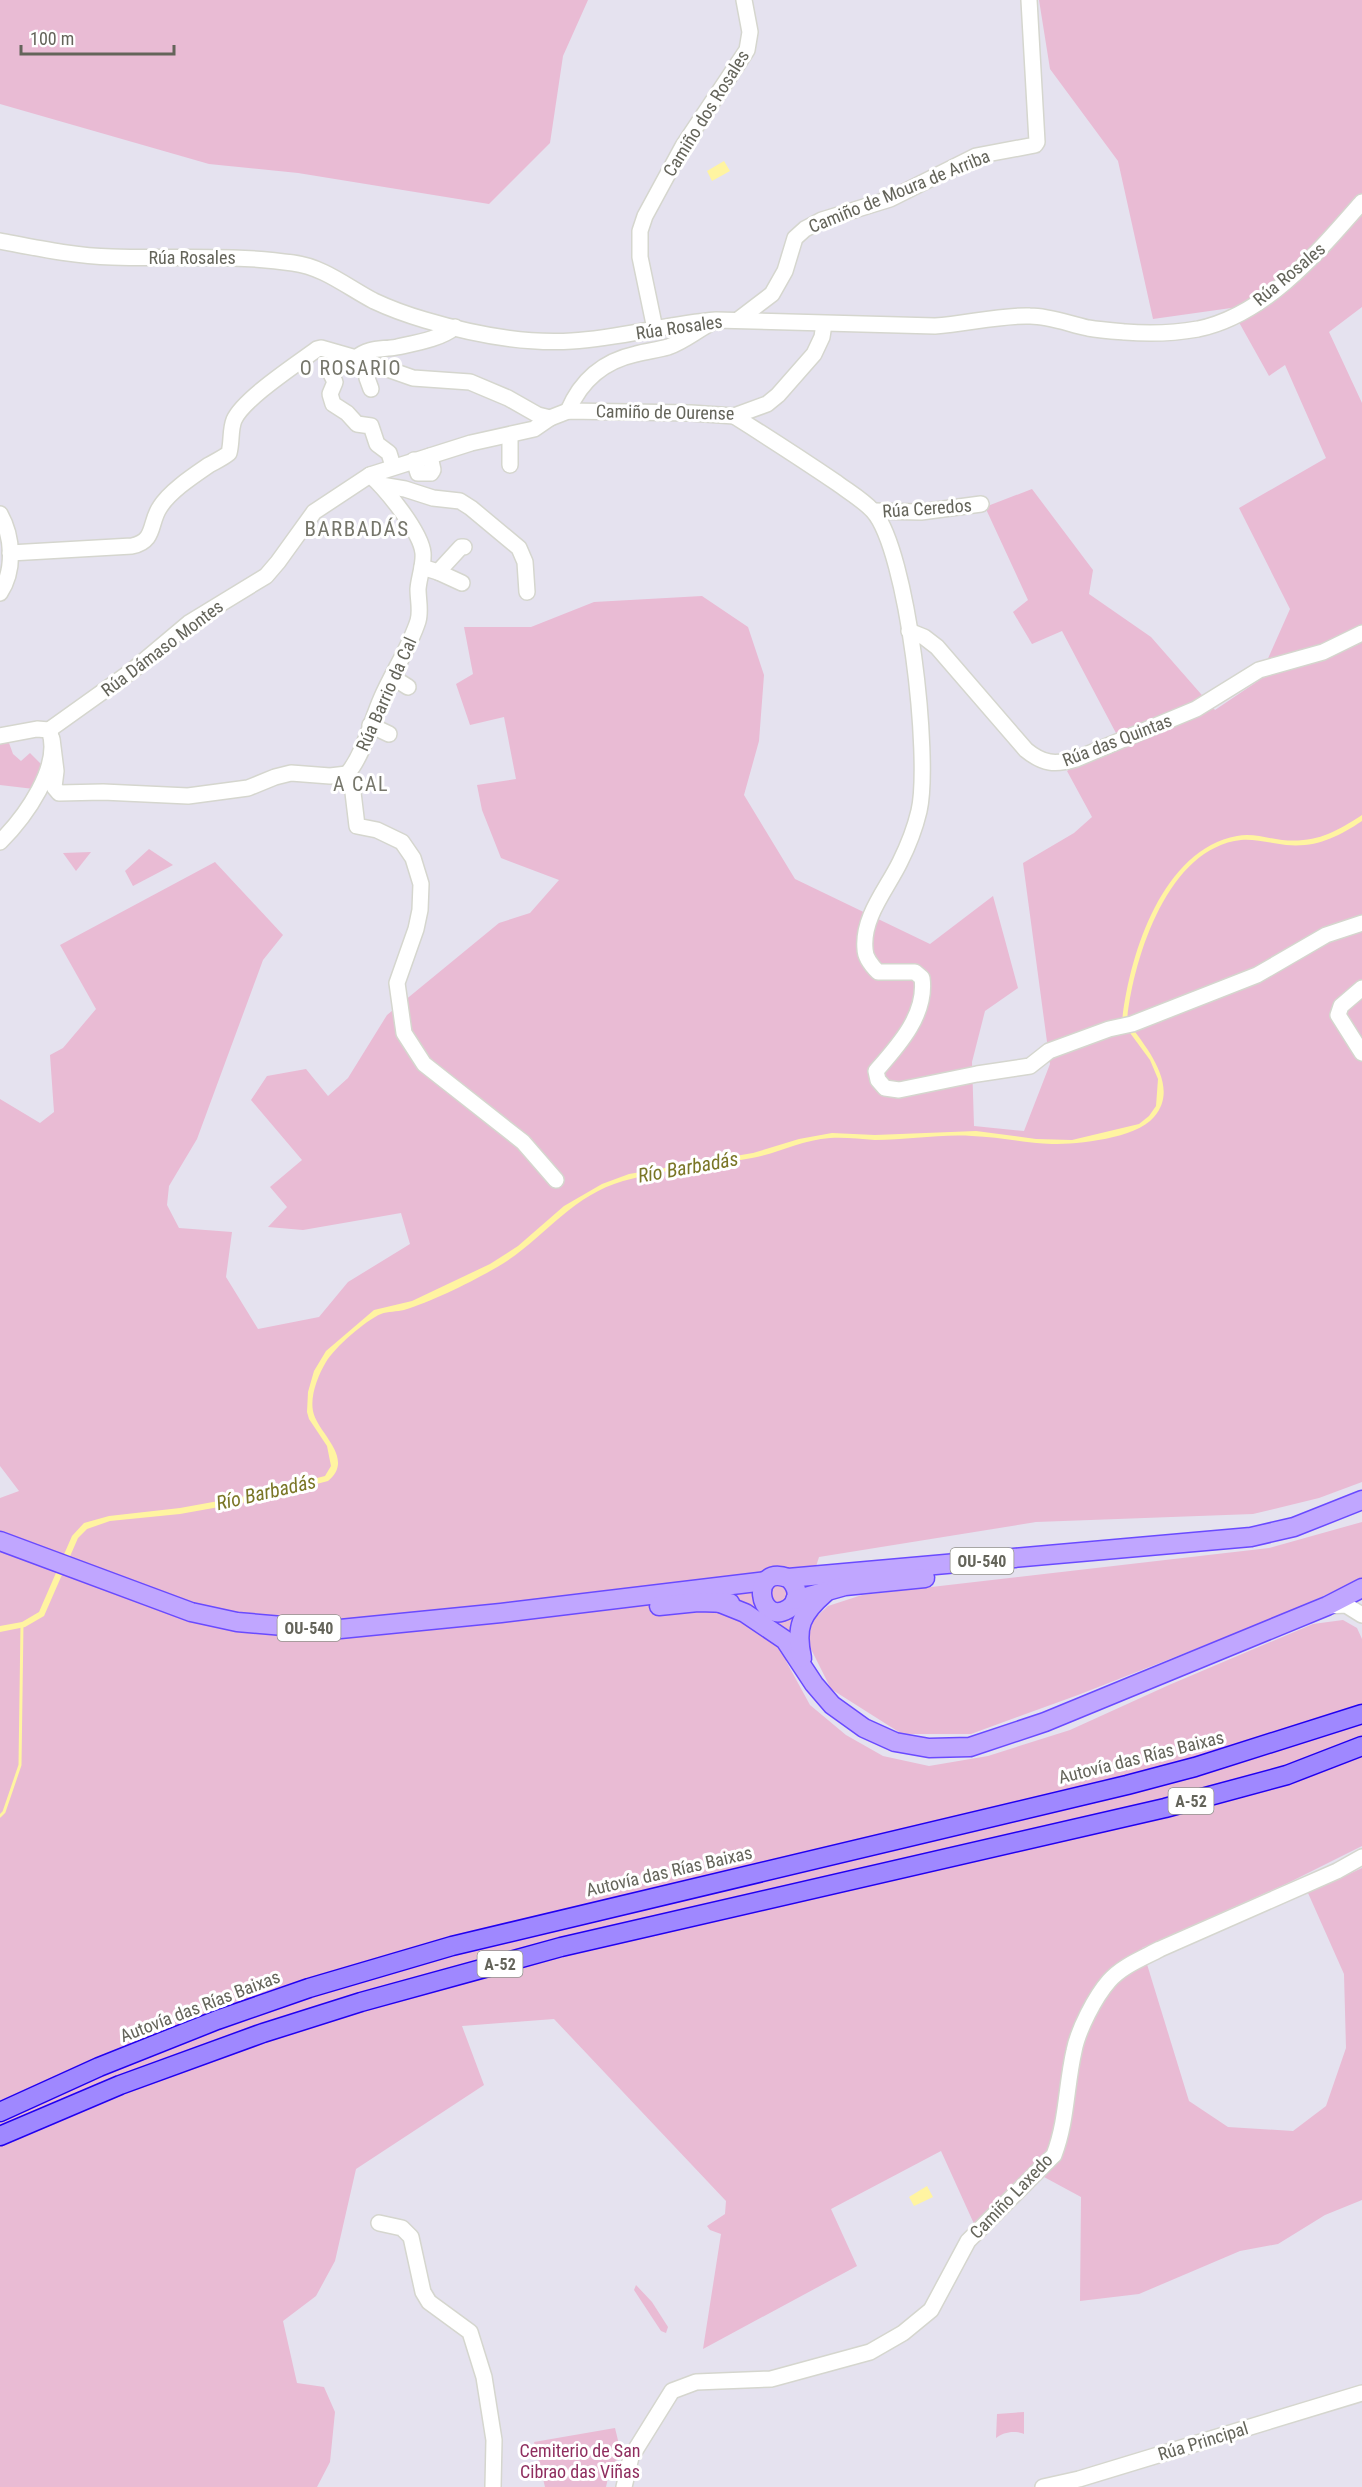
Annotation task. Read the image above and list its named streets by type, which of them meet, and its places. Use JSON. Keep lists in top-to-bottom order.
{
  "streets": {
    "highway": ["Autovía das Rías Baixas", "A-52"],
    "main road": ["OU-540"],
    "street": [
      "Camiño dos Rosales",
      "Camiño de Moura de Arriba",
      "Rúa Rosales",
      "Camiño de Ourense",
      "Rúa Ceredos",
      "Rúa Dámaso Montes",
      "Rúa Barrio da Cal",
      "Rúa das Quintas",
      "Camiño Laxedo",
      "Rúa Principal"
    ]
  },
  "crossings": [
    ["Camiño dos Rosales", "Rúa Rosales"],
    ["Camiño de Moura de Arriba", "Rúa Rosales"],
    ["Rúa Rosales", "Camiño de Ourense"],
    ["Camiño de Ourense", "Rúa Dámaso Montes"],
    ["Rúa Dámaso Montes", "Rúa Barrio da Cal"]
  ],
  "districts": ["O ROSARIO", "BARBADÁS", "A CAL"],
  "water": ["Río Barbadás"],
  "parks": ["Cemiterio de San Cibrao das Viñas"],
  "scale_bar": "100 m"
}
